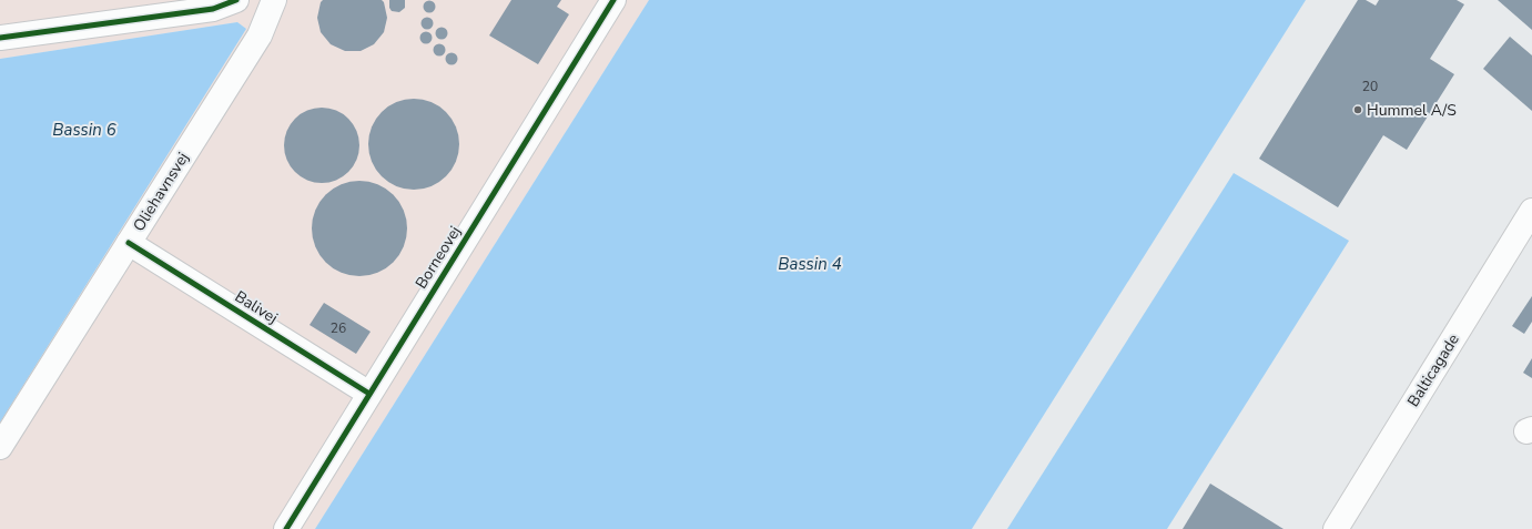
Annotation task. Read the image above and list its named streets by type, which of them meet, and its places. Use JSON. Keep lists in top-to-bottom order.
{
  "streets": {
    "street": [
      "Oliehavnsvej",
      "Borneovej",
      "Balivej",
      "Balticagade"
    ]
  },
  "crossings": [
    ["Oliehavnsvej", "Balivej"],
    ["Borneovej", "Balivej"]
  ],
  "water": ["Bassin 6", "Bassin 4"],
  "places": ["Hummel A/S"],
  "house_numbers": ["20", "26"]
}
